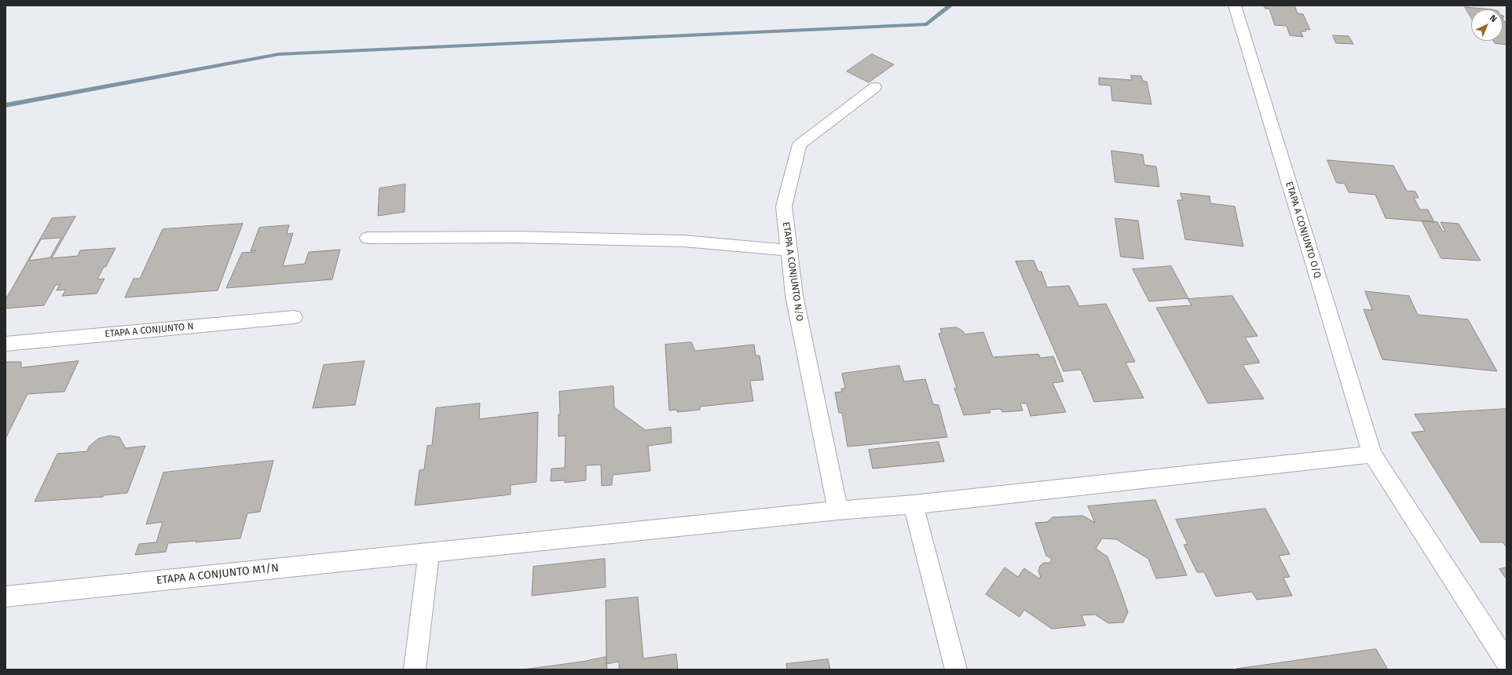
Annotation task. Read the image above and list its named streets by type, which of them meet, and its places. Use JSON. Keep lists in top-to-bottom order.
{
  "streets": {
    "street": [
      "ETAPA A CONJUNTO O/Q",
      "ETAPA A CONJUNTO N/O",
      "ETAPA A CONJUNTO N",
      "ETAPA A CONJUNTO M1/N"
    ]
  },
  "crossings": [
    ["ETAPA A CONJUNTO O/Q", "ETAPA A CONJUNTO M1/N"],
    ["ETAPA A CONJUNTO N/O", "ETAPA A CONJUNTO M1/N"]
  ],
  "north": "top right"
}
